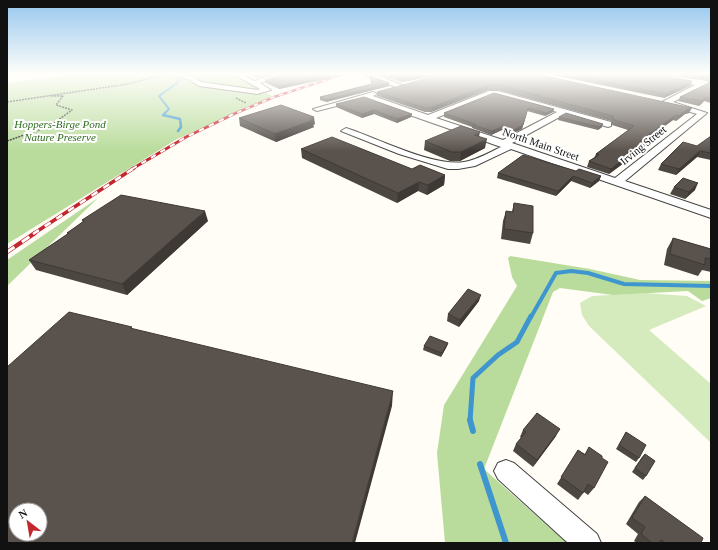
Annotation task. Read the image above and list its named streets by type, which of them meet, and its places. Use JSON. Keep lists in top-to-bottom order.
{
  "streets": {
    "street": ["North Main Street", "Irving Street"]
  },
  "crossings": [
    ["North Main Street", "Irving Street"]
  ],
  "parks": ["Hoppers-Birge Pond Nature Preserve"],
  "north": "top left"
}
